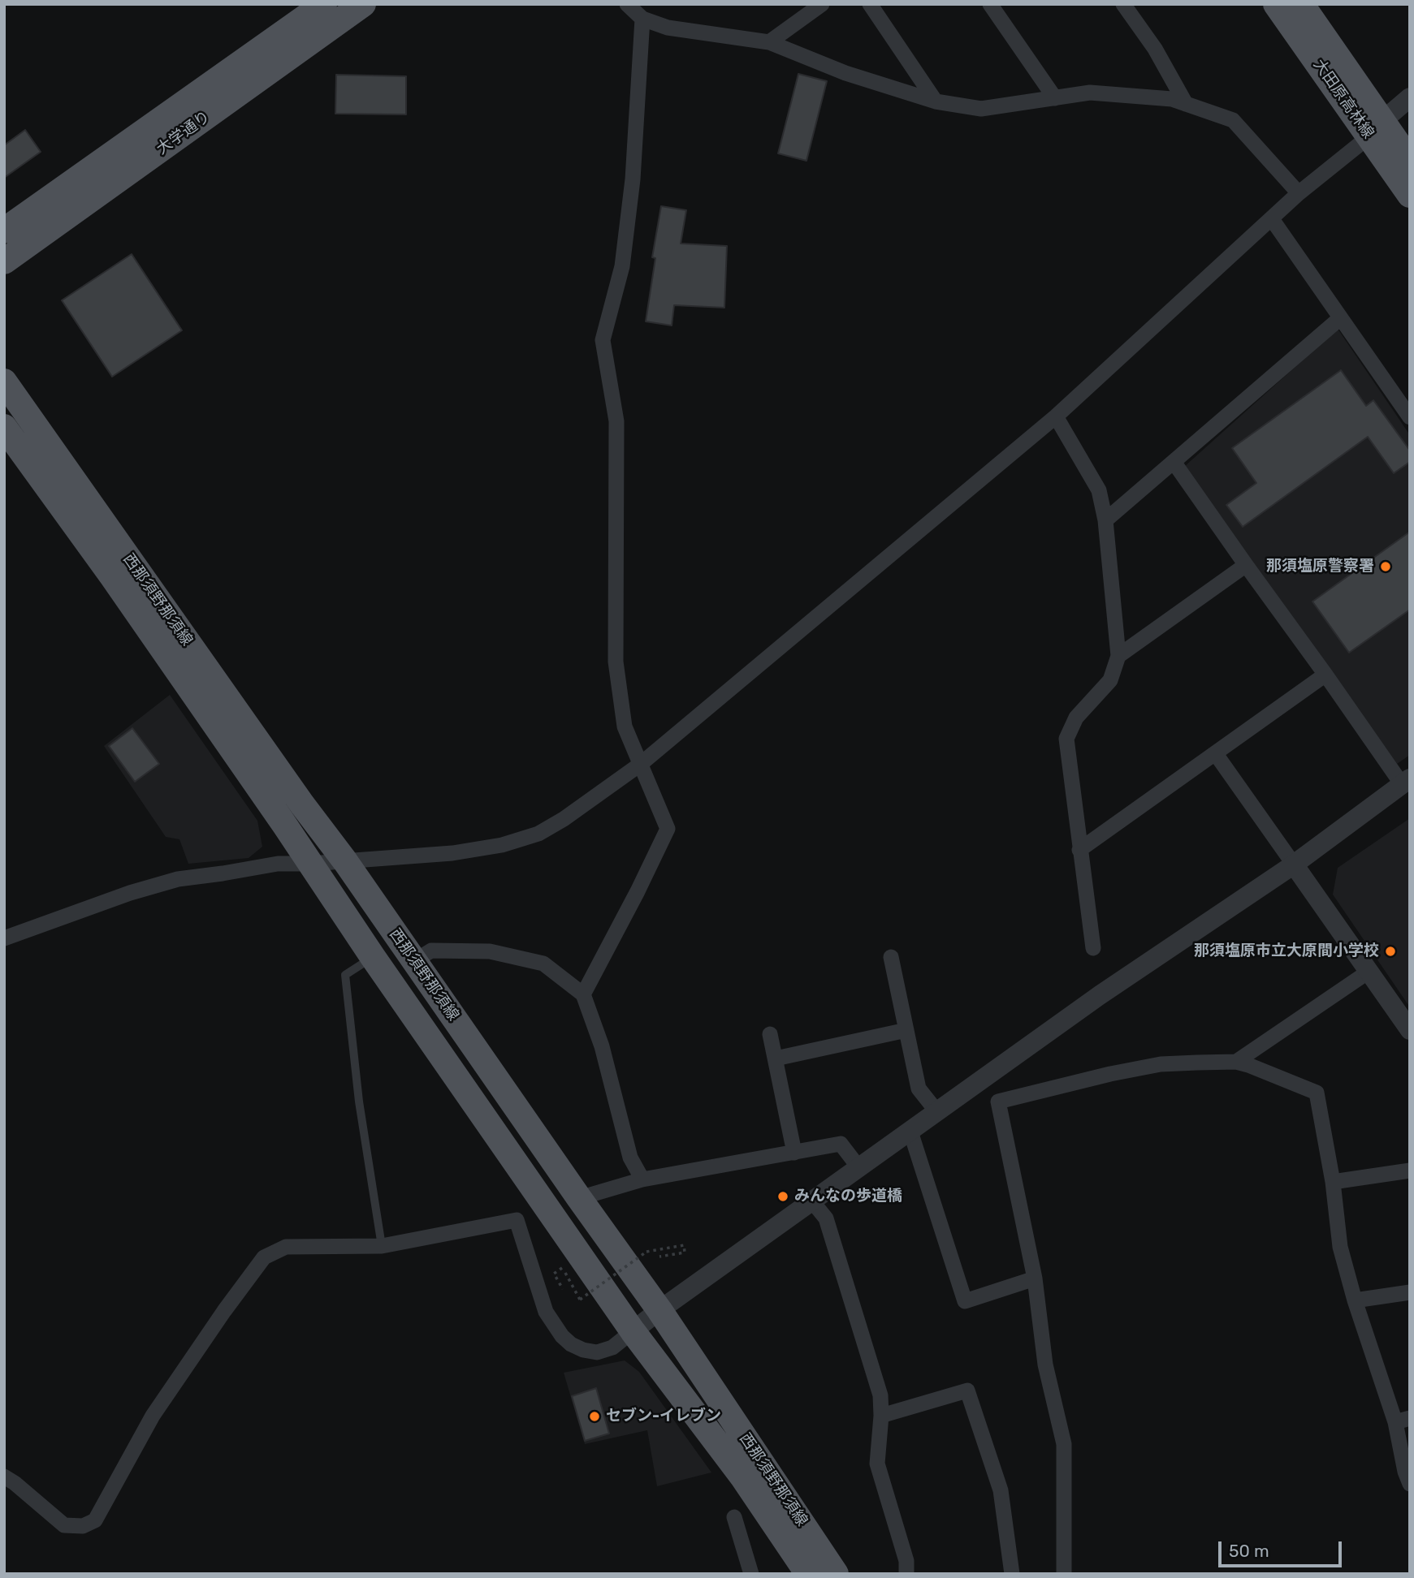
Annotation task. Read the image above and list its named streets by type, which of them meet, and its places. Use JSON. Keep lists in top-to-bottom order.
{
  "streets": {
    "main road": ["大田原高林線", "大学通り", "西那須野那須線"]
  },
  "places": [
    "那須塩原警察署",
    "那須塩原市立大原間小学校",
    "みんなの歩道橋",
    "セブン-イレブン"
  ],
  "scale_bar": "50 m"
}
